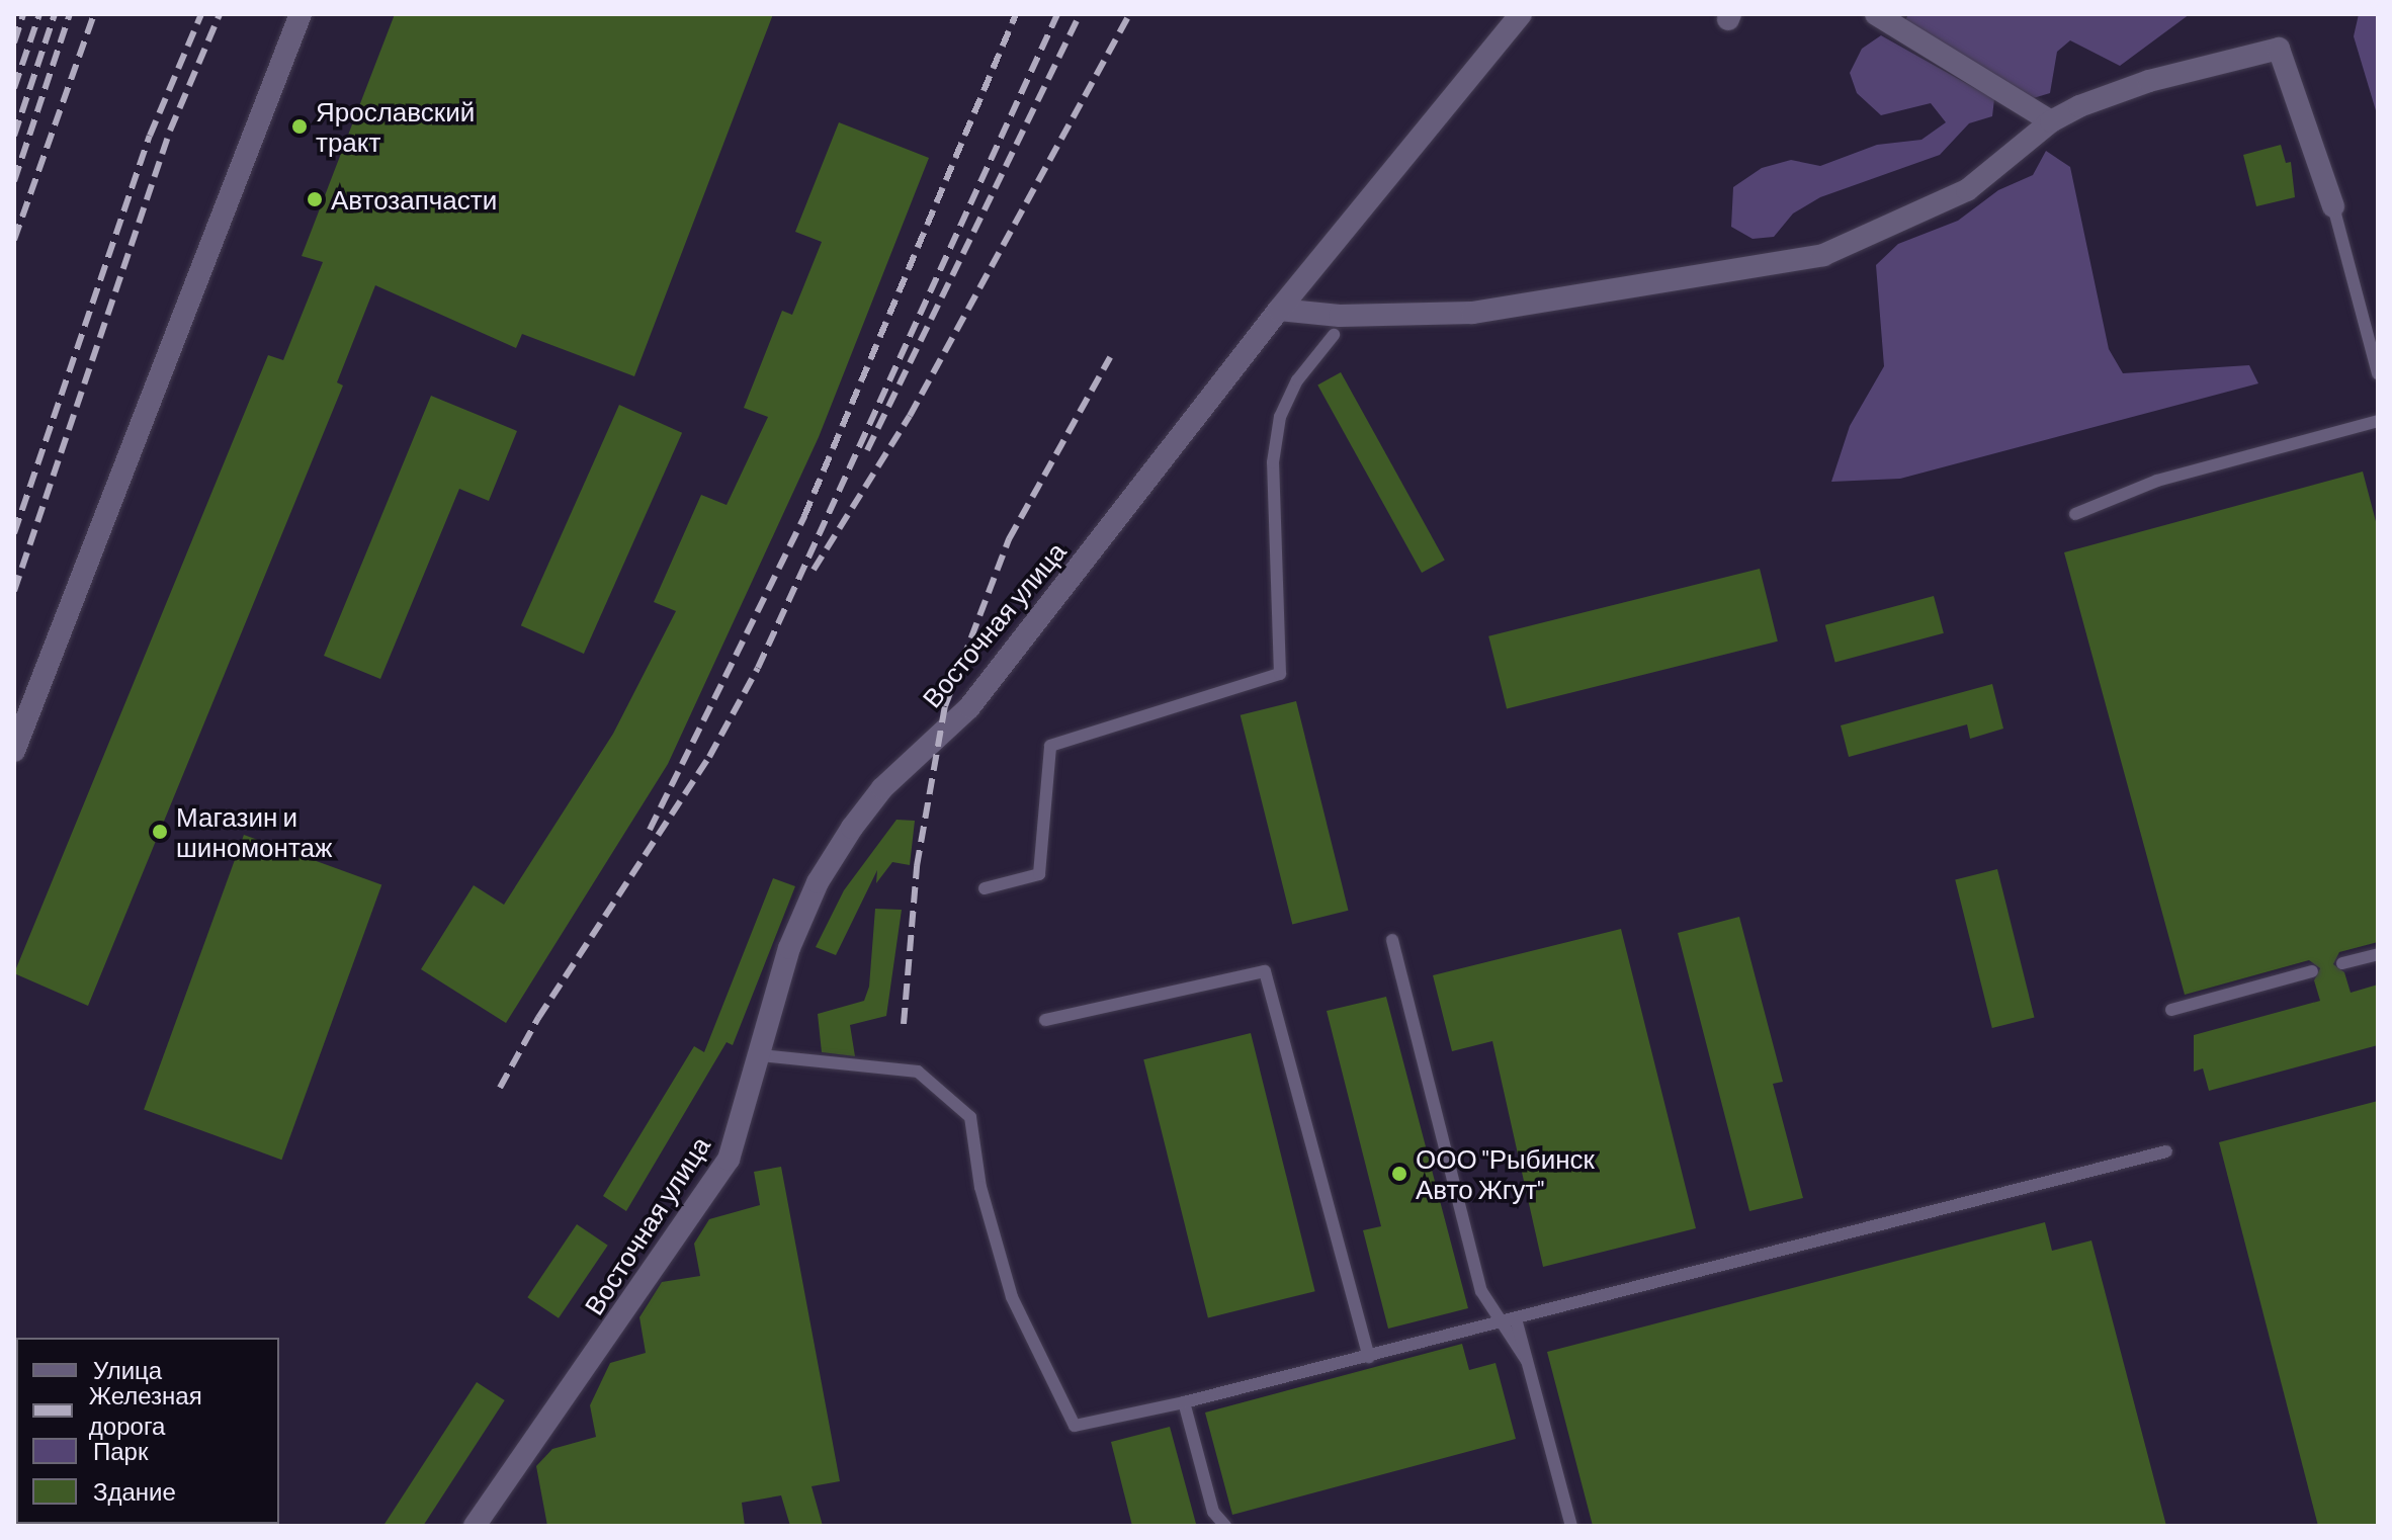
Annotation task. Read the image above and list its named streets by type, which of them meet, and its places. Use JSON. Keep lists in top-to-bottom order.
{
  "streets": {
    "street": ["Восточная улица"]
  },
  "places": [
    "Ярославский тракт",
    "Автозапчасти",
    "Магазин и шиномонтаж",
    "ООО \"Рыбинск Авто Жгут\""
  ],
  "legend": [
    "Улица",
    "Железная дорога",
    "Парк",
    "Здание"
  ]
}
